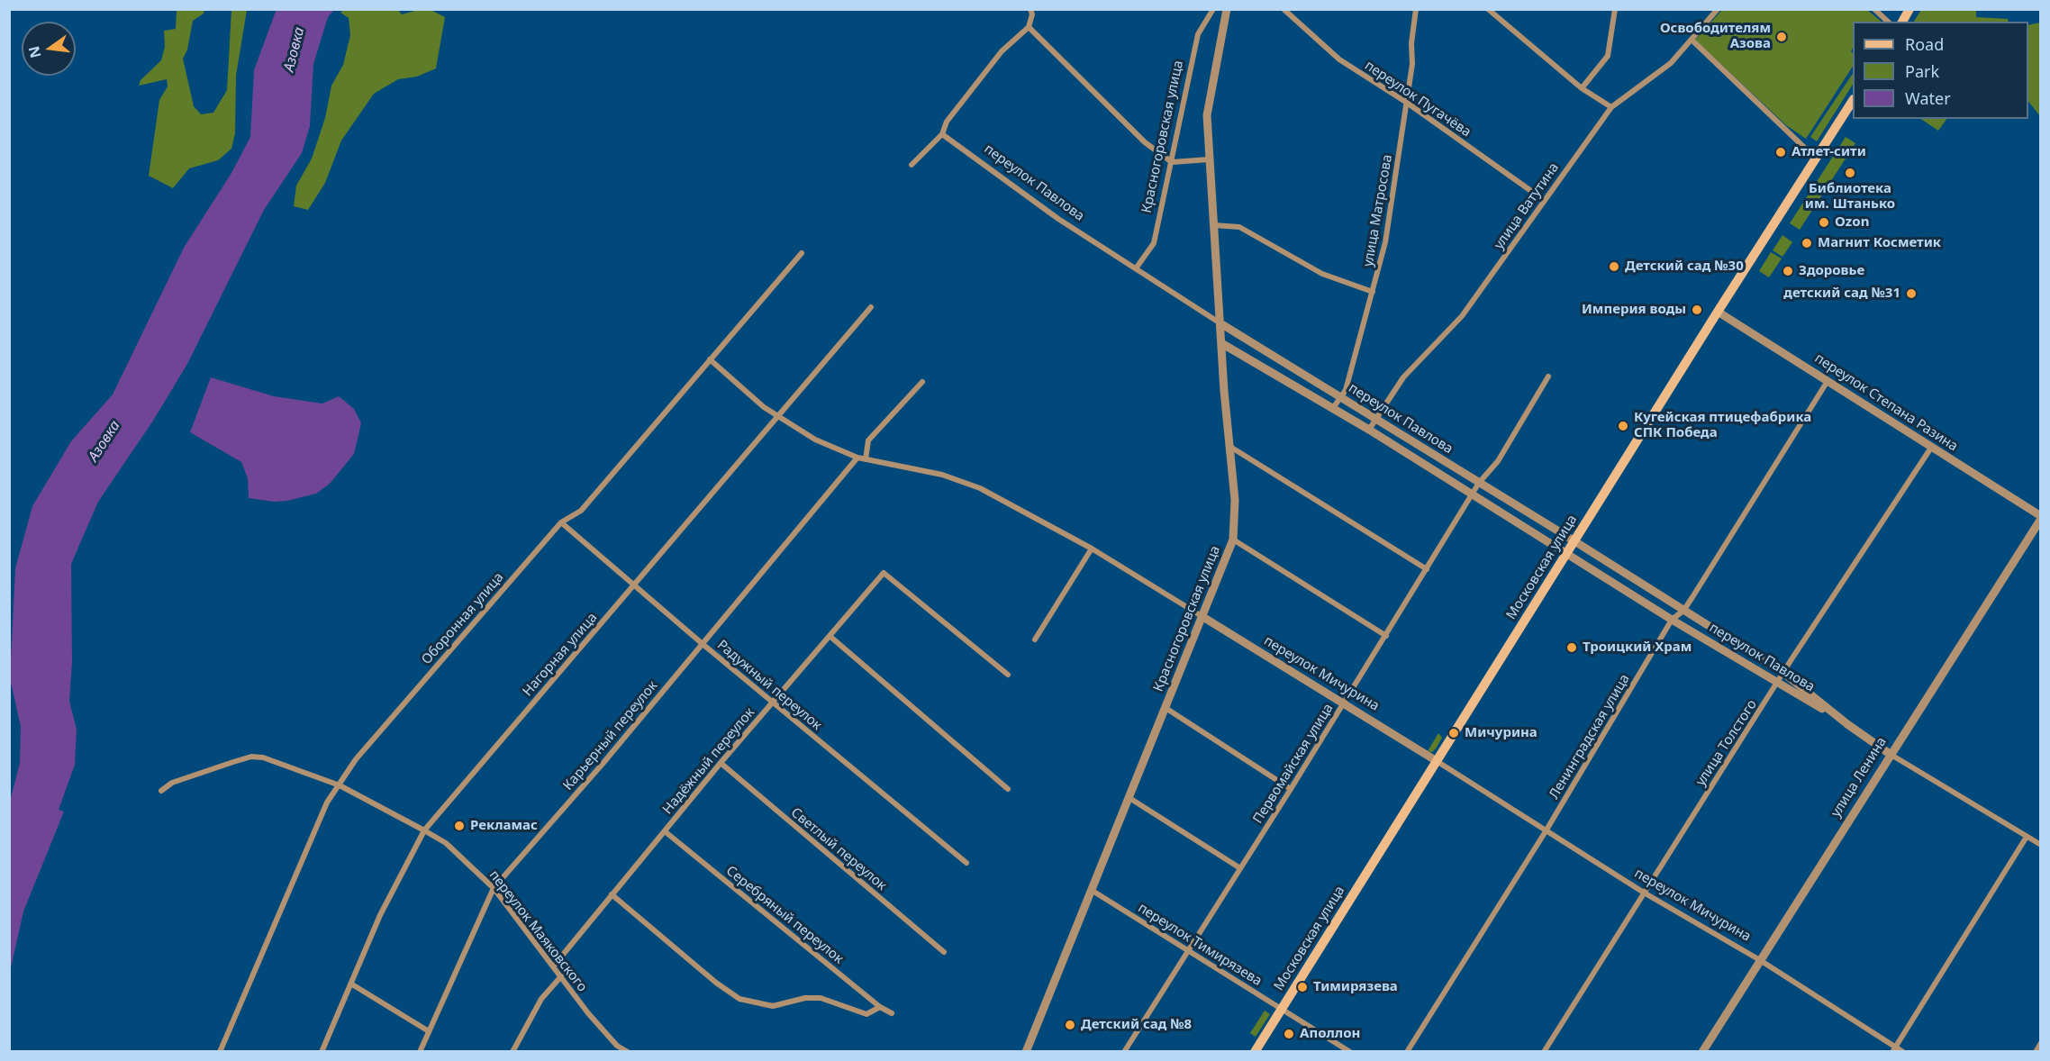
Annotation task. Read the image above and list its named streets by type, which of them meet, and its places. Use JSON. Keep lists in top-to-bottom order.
{
  "streets": {
    "main road": ["Московская улица"],
    "street": [
      "переулок Пугачёва",
      "Красногоровская улица",
      "переулок Павлова",
      "улица Ватутина",
      "улица Матросова",
      "переулок Степана Разина",
      "Оборонная улица",
      "Нагорная улица",
      "переулок Мичурина",
      "Радужный переулок",
      "Карьерный переулок",
      "Ленинградская улица",
      "улица Толстого",
      "Надёжный переулок",
      "Первомайская улица",
      "улица Ленина",
      "Светлый переулок",
      "Серебряный переулок",
      "переулок Маяковского",
      "переулок Тимирязева"
    ]
  },
  "crossings": [
    ["переулок Пугачёва", "улица Ватутина"],
    ["переулок Пугачёва", "улица Матросова"],
    ["Красногоровская улица", "переулок Павлова"],
    ["Красногоровская улица", "переулок Мичурина"],
    ["Красногоровская улица", "переулок Тимирязева"],
    ["переулок Павлова", "улица Ватутина"],
    ["переулок Павлова", "улица Матросова"],
    ["переулок Павлова", "Московская улица"],
    ["переулок Павлова", "Ленинградская улица"],
    ["переулок Павлова", "улица Толстого"],
    ["переулок Павлова", "Первомайская улица"],
    ["переулок Павлова", "улица Ленина"],
    ["переулок Степана Разина", "Московская улица"],
    ["переулок Степана Разина", "Ленинградская улица"],
    ["переулок Степана Разина", "улица Толстого"],
    ["переулок Степана Разина", "улица Ленина"],
    ["Московская улица", "переулок Мичурина"],
    ["Московская улица", "переулок Тимирязева"],
    ["Оборонная улица", "переулок Мичурина"],
    ["Оборонная улица", "Радужный переулок"],
    ["Оборонная улица", "переулок Маяковского"],
    ["Нагорная улица", "переулок Мичурина"],
    ["Нагорная улица", "Радужный переулок"],
    ["Нагорная улица", "переулок Маяковского"],
    ["переулок Мичурина", "Карьерный переулок"],
    ["переулок Мичурина", "Ленинградская улица"],
    ["переулок Мичурина", "улица Толстого"],
    ["переулок Мичурина", "Первомайская улица"],
    ["переулок Мичурина", "улица Ленина"],
    ["Радужный переулок", "Карьерный переулок"],
    ["Радужный переулок", "Надёжный переулок"],
    ["Карьерный переулок", "переулок Маяковского"],
    ["Надёжный переулок", "Светлый переулок"],
    ["Надёжный переулок", "Серебряный переулок"],
    ["Надёжный переулок", "переулок Маяковского"],
    ["Первомайская улица", "переулок Тимирязева"]
  ],
  "water": ["Азовка"],
  "places": [
    "Освободителям Азова",
    "Атлет-сити",
    "Библиотека им. Штанько",
    "Ozon",
    "Магнит Косметик",
    "Детский сад №30",
    "Здоровье",
    "детский сад №31",
    "Империя воды",
    "Кугейская птицефабрика СПК Победа",
    "Троицкий Храм",
    "Мичурина",
    "Рекламас",
    "Тимирязева",
    "Детский сад №8",
    "Аполлон"
  ],
  "legend": ["Road", "Park", "Water"],
  "north": "left"
}
